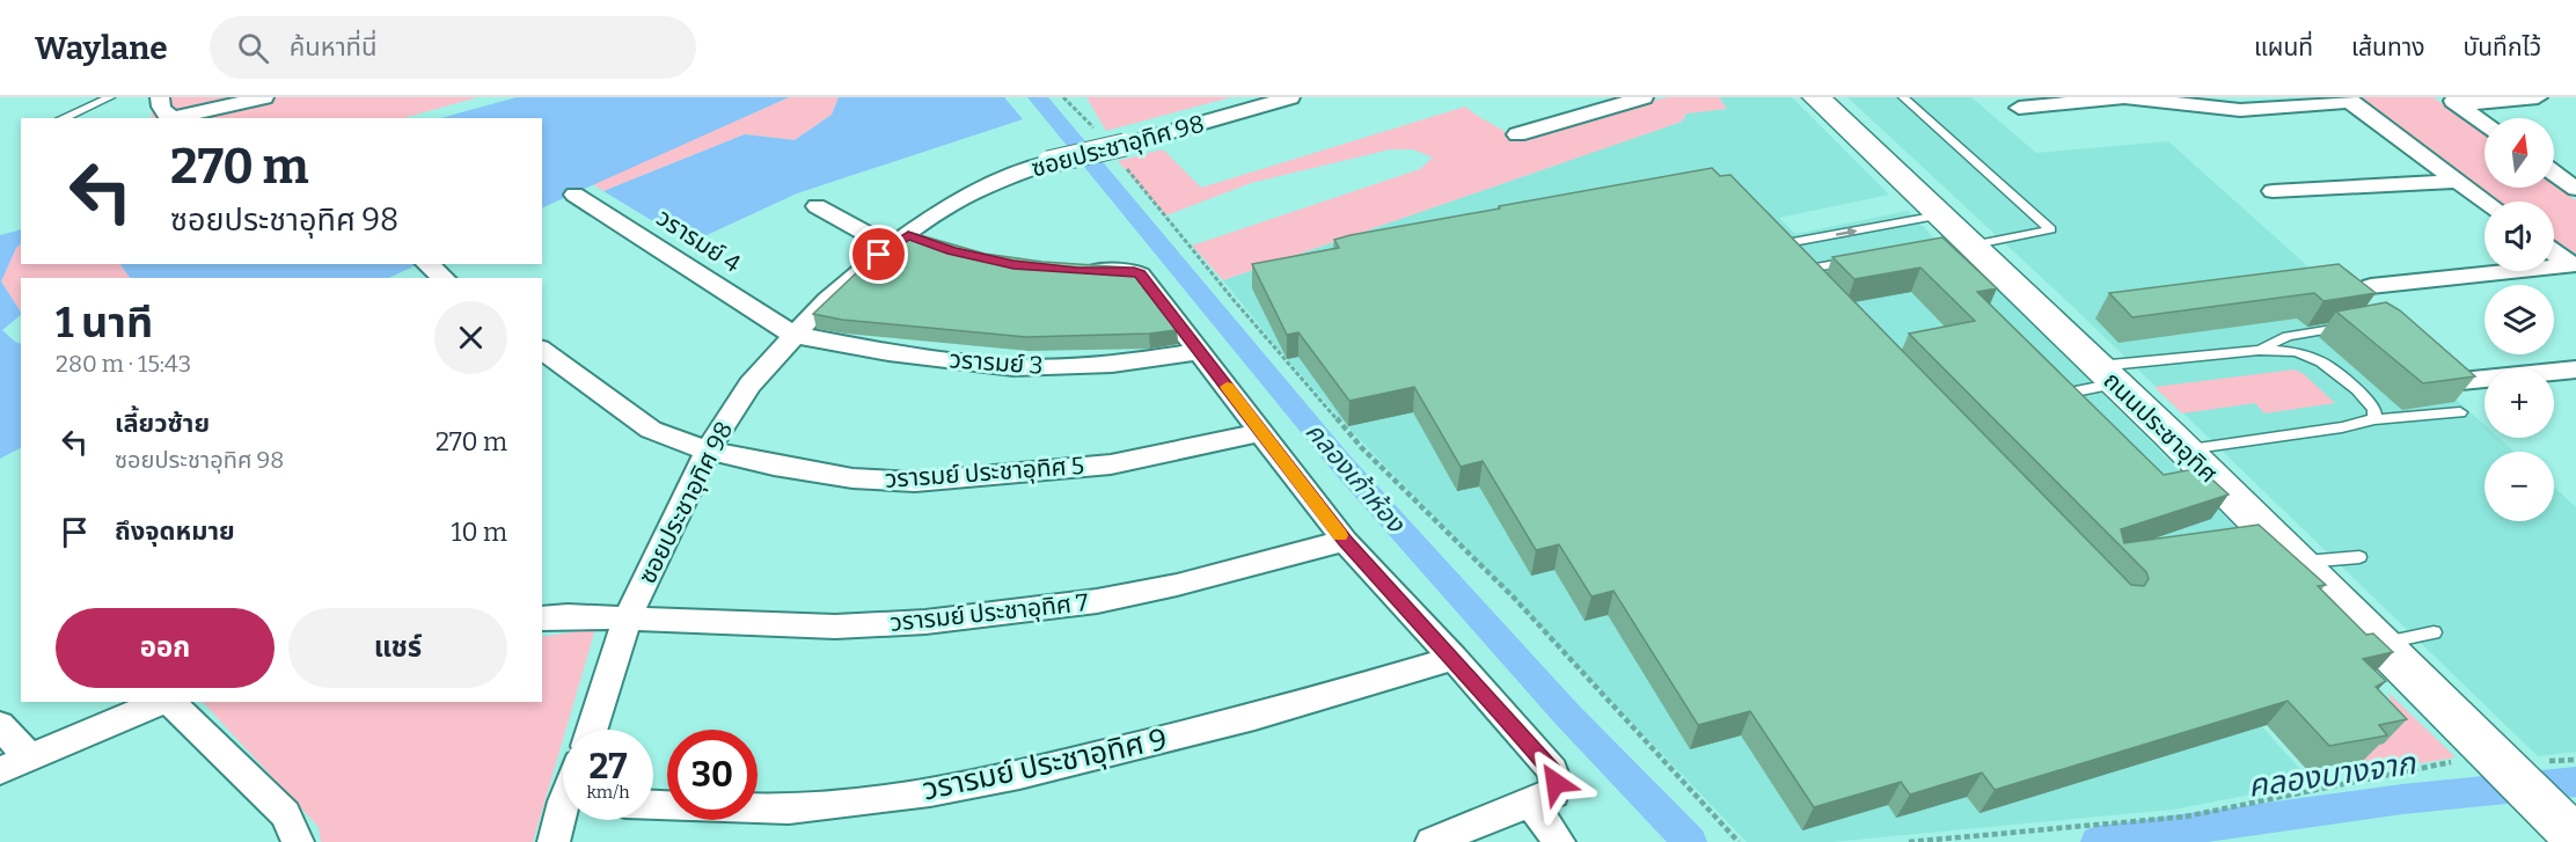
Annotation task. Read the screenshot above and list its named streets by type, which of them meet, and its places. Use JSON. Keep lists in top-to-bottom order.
{
  "streets": {
    "main road": ["ถนนประชาอุทิศ"],
    "street": [
      "ซอยประชาอุทิศ 98",
      "วรารมย์ 4",
      "วรารมย์ 3",
      "วรารมย์ ประชาอุทิศ 5",
      "วรารมย์ ประชาอุทิศ 7",
      "วรารมย์ ประชาอุทิศ 9"
    ]
  },
  "crossings": [
    ["ซอยประชาอุทิศ 98", "วรารมย์ 4"],
    ["ซอยประชาอุทิศ 98", "วรารมย์ 3"],
    ["ซอยประชาอุทิศ 98", "วรารมย์ ประชาอุทิศ 5"],
    ["ซอยประชาอุทิศ 98", "วรารมย์ ประชาอุทิศ 7"],
    ["วรารมย์ 4", "วรารมย์ 3"]
  ],
  "water": ["คลองเก้าห้อง", "คลองบางจาก"],
  "north": "top",
  "page": {
    "header": "Waylane",
    "search": "ค้นหาที่นี่",
    "nav": ["แผนที่", "เส้นทาง", "บันทึกไว้"],
    "map_buttons": ["+", "−"],
    "turn": ["270 m", "ซอยประชาอุทิศ 98"],
    "heading": ["1 นาที", "280 m · 15:43"],
    "list": [
      {
        "name": "เลี้ยวซ้าย",
        "note": "ซอยประชาอุทิศ 98",
        "value": "270 m"
      },
      {
        "name": "ถึงจุดหมาย",
        "value": "10 m"
      }
    ],
    "buttons": ["ออก", "แชร์"],
    "speed": "27 km/h",
    "limit": "30"
  }
}
